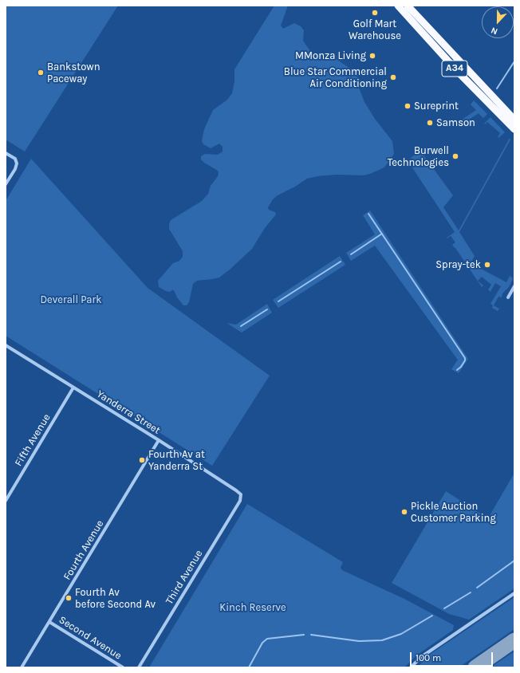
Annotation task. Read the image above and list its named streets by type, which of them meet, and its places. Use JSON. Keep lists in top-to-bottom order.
{
  "streets": {
    "highway": ["A34"],
    "street": [
      "Yanderra Street",
      "Fifth Avenue",
      "Fourth Avenue",
      "Third Avenue",
      "Second Avenue"
    ]
  },
  "crossings": [
    ["Yanderra Street", "Fifth Avenue"],
    ["Yanderra Street", "Fourth Avenue"],
    ["Yanderra Street", "Third Avenue"],
    ["Fourth Avenue", "Second Avenue"]
  ],
  "parks": ["Deverall Park", "Kinch Reserve"],
  "places": [
    "Golf Mart Warehouse",
    "MMonza Living",
    "Bankstown Paceway",
    "Blue Star Commercial Air Conditioning",
    "Sureprint",
    "Samson",
    "Burwell Technologies",
    "Spray-tek",
    "Fourth Av at Yanderra St",
    "Pickle Auction Customer Parking",
    "Fourth Av before Second Av"
  ],
  "scale_bar": "100 m",
  "north": "bottom"
}
